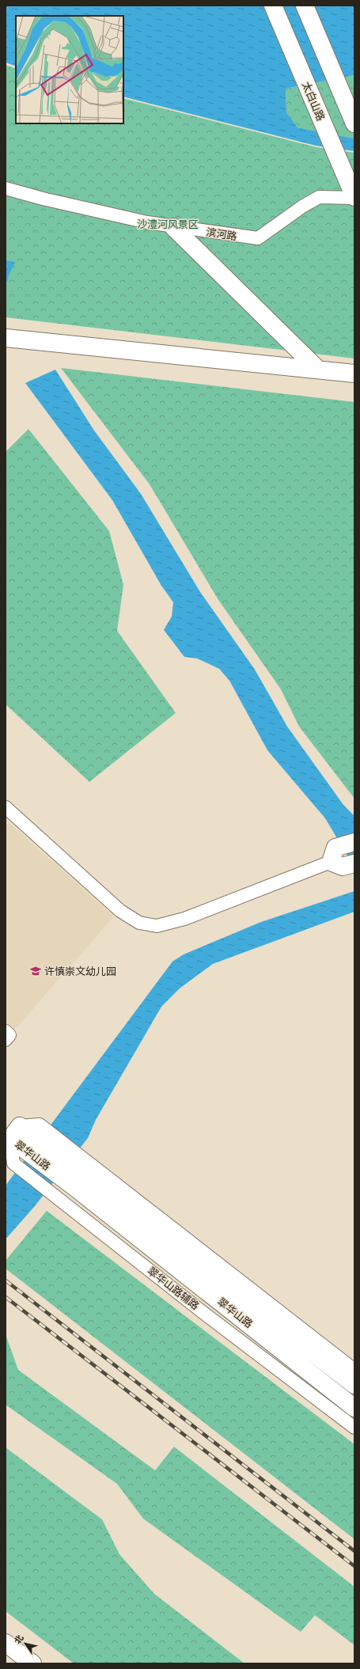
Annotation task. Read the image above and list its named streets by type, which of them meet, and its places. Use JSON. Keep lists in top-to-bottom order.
{
  "streets": {
    "main road": ["太白山路", "翠华山路"],
    "street": ["滨河路", "翠华山路辅路"]
  },
  "crossings": [
    ["太白山路", "滨河路"],
    ["翠华山路", "翠华山路辅路"]
  ],
  "parks": ["沙澧河风景区"],
  "places": {
    "school or university": ["许慎崇文幼儿园"]
  },
  "north": "top left"
}
